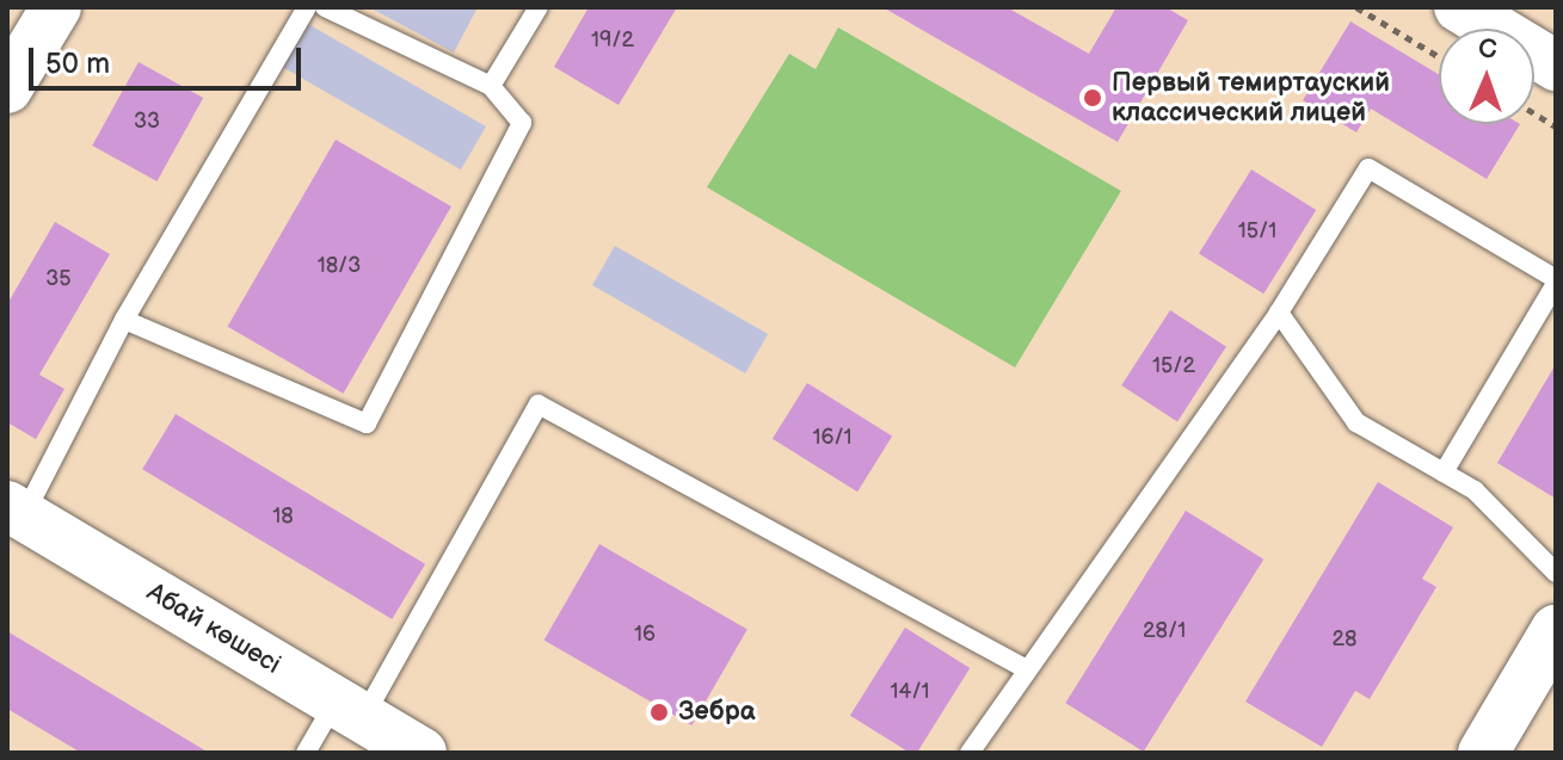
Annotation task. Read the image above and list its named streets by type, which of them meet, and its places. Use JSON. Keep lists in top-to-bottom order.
{
  "streets": {
    "street": ["Абай көшесі"]
  },
  "places": ["Первый темиртауский классический лицей", "Зебра"],
  "house_numbers": [
    "19/2",
    "33",
    "15/1",
    "18/3",
    "35",
    "15/2",
    "16/1",
    "18",
    "28/1",
    "16",
    "28",
    "14/1"
  ],
  "scale_bar": "50 m",
  "north": "top"
}
